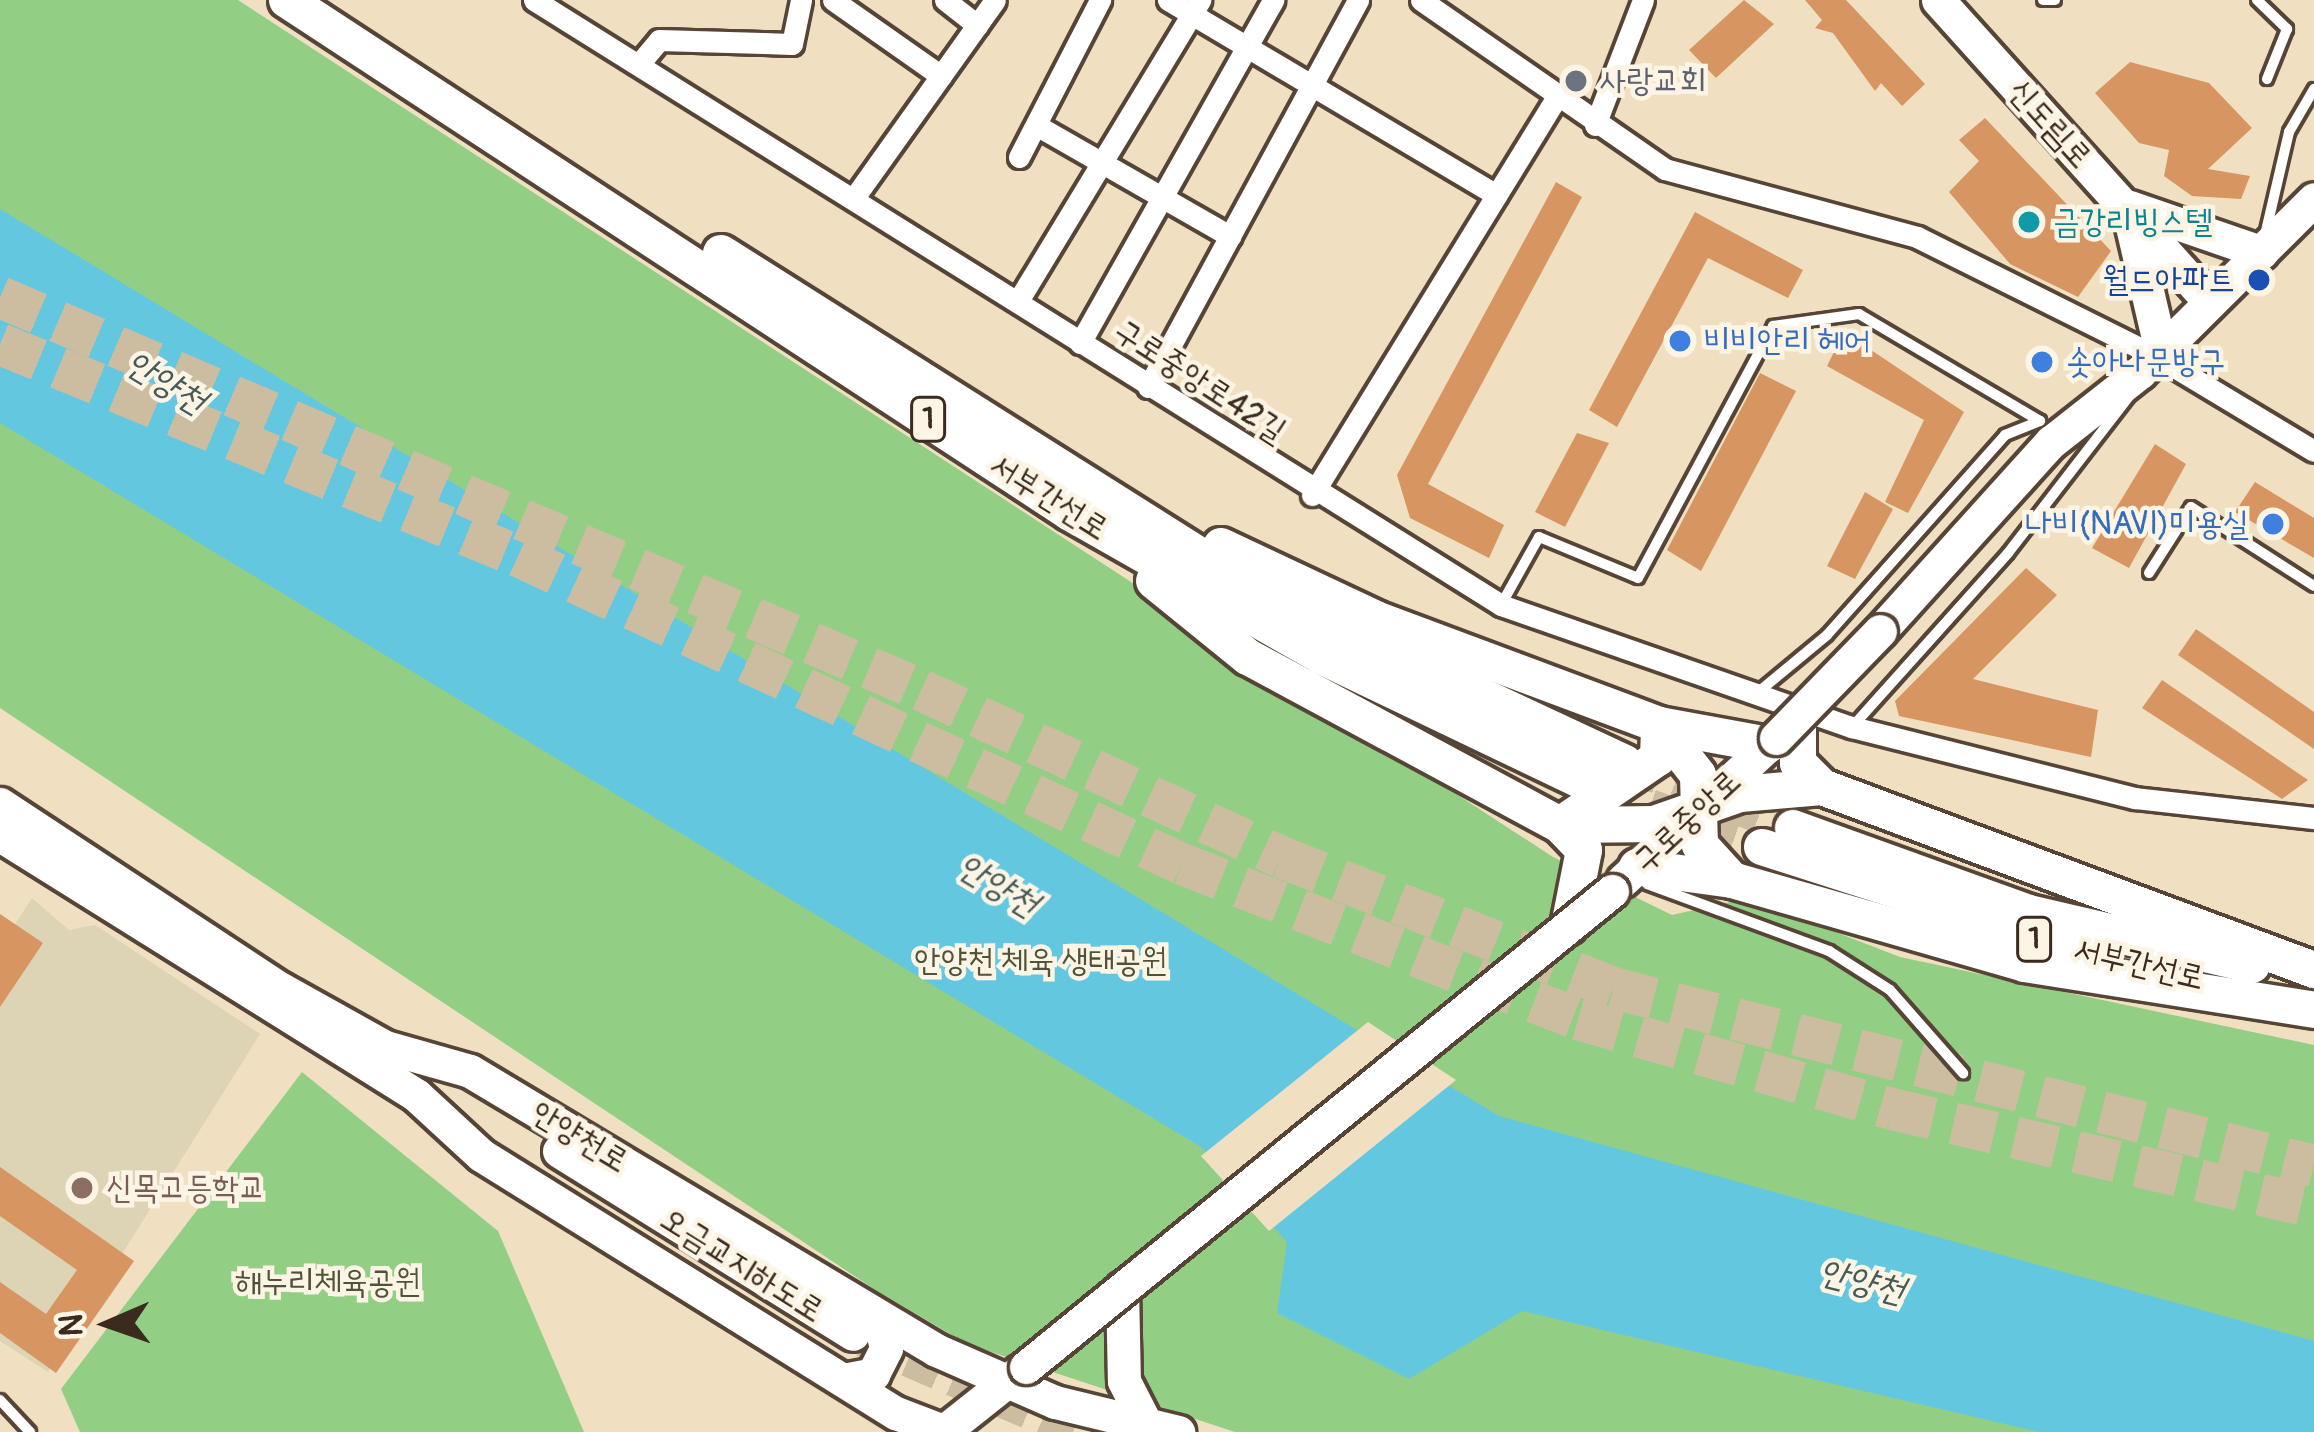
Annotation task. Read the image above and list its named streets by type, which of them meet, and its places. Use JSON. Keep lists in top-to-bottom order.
{
  "streets": {
    "main road": [
      "신도림로",
      "1",
      "서부간선로",
      "구로중앙로",
      "안양천로",
      "오금교지하도로"
    ],
    "street": ["구로중앙로42길"]
  },
  "crossings": [
    ["신도림로", "구로중앙로"],
    ["구로중앙로", "안양천로"],
    ["안양천로", "오금교지하도로"]
  ],
  "water": ["안양천"],
  "parks": ["안양천 체육 생태공원", "해누리체육공원"],
  "places": [
    "사랑교회",
    "금강리빙스텔",
    "월드아파트",
    "비비안리 헤어",
    "솟아나문방구",
    "나비(NAVI)미용실",
    "신목고등학교"
  ],
  "north": "left"
}
